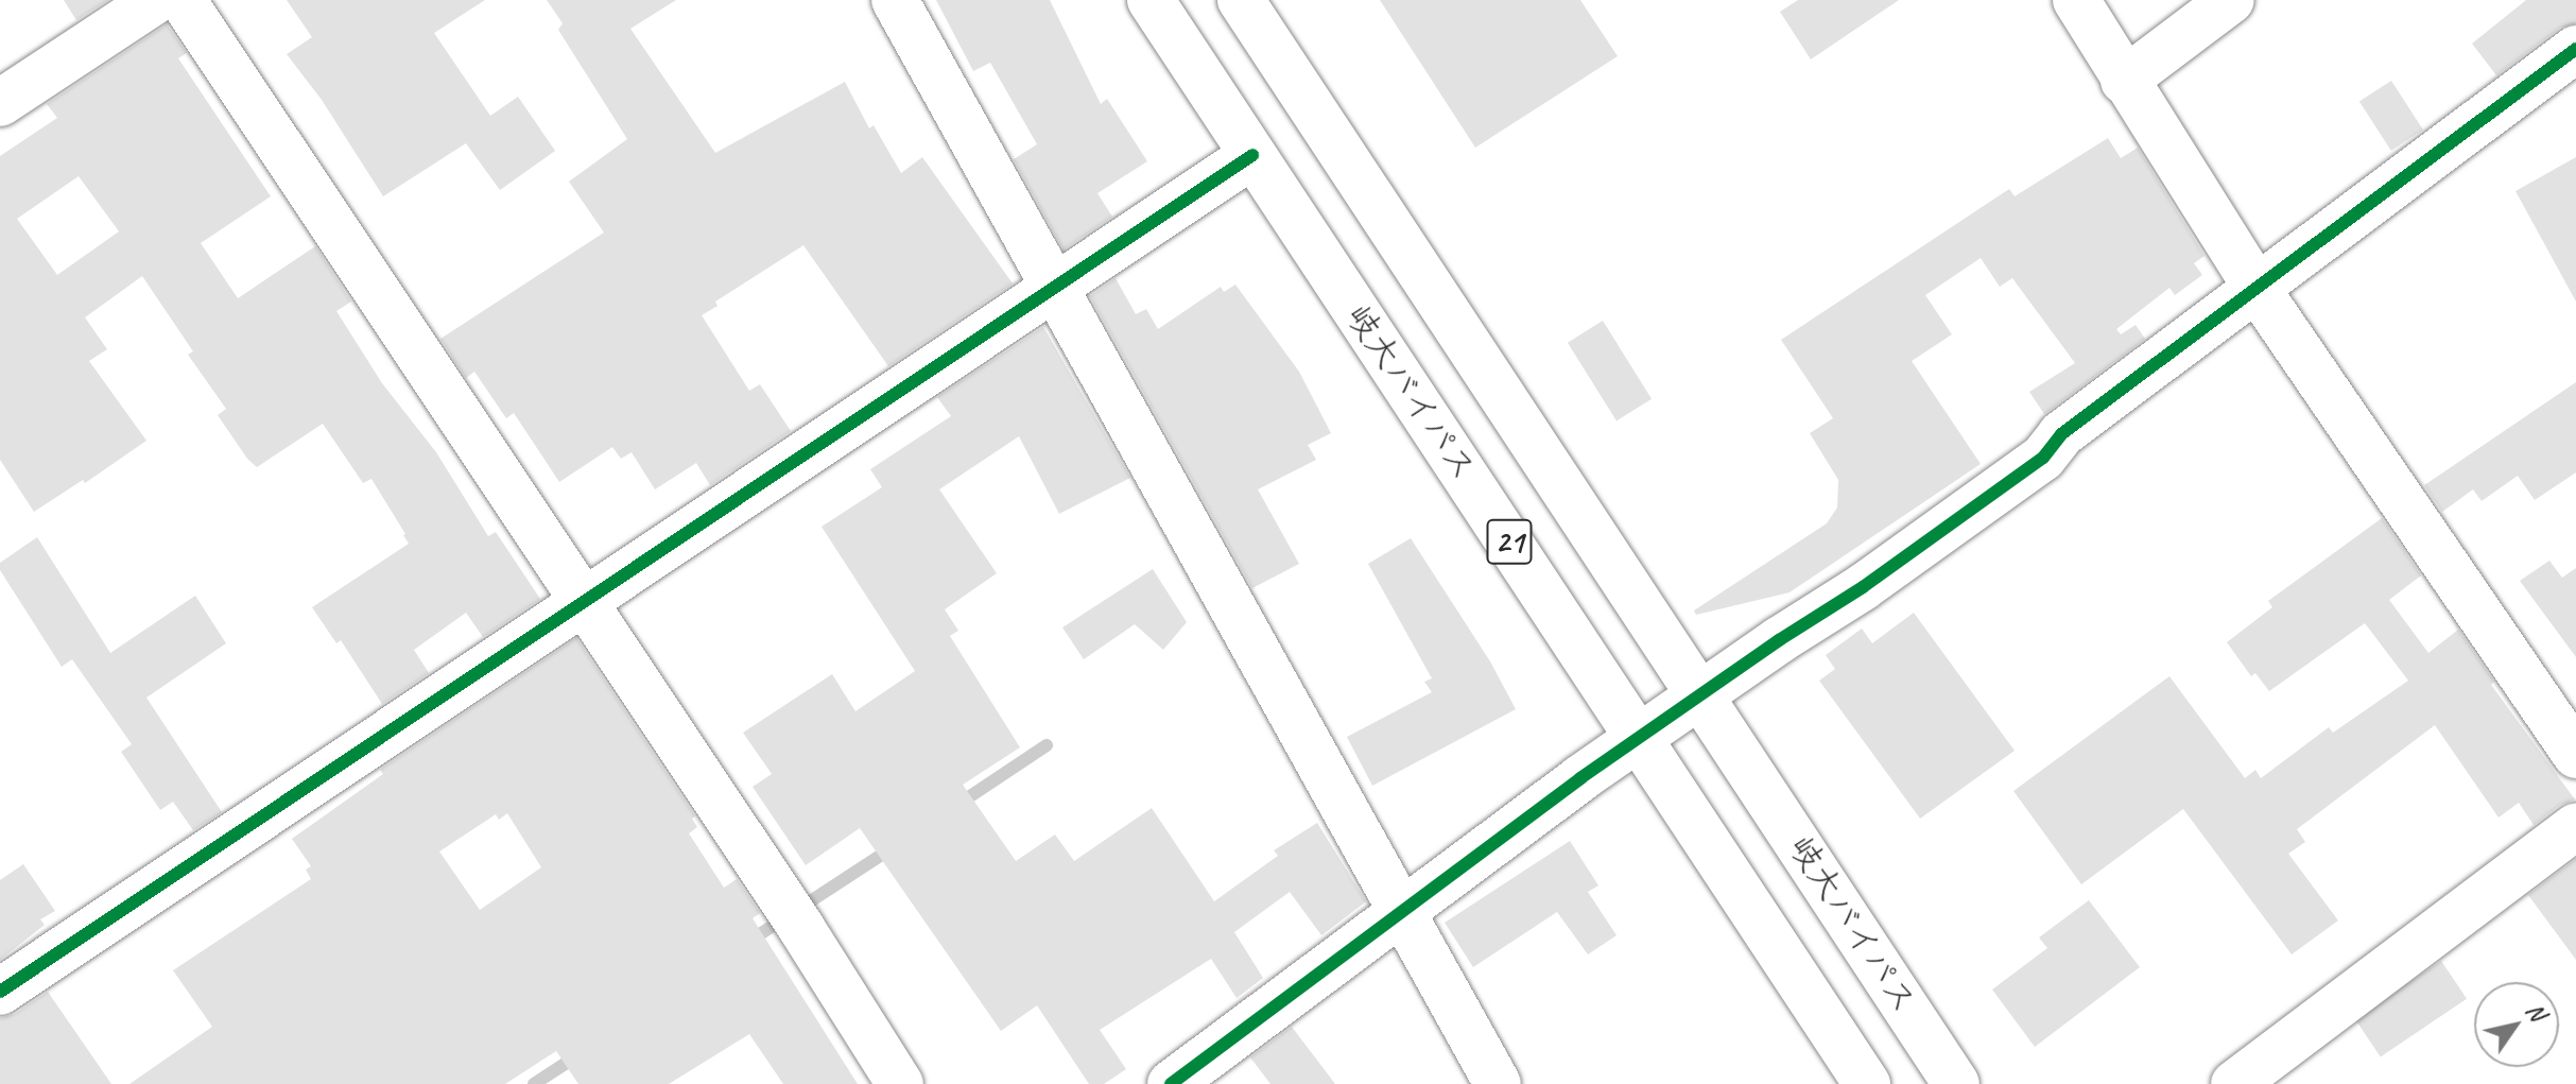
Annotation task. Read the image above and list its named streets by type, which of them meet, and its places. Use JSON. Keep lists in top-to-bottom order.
{
  "streets": {
    "main road": ["岐大バイパス", "21"]
  },
  "north": "top right"
}
